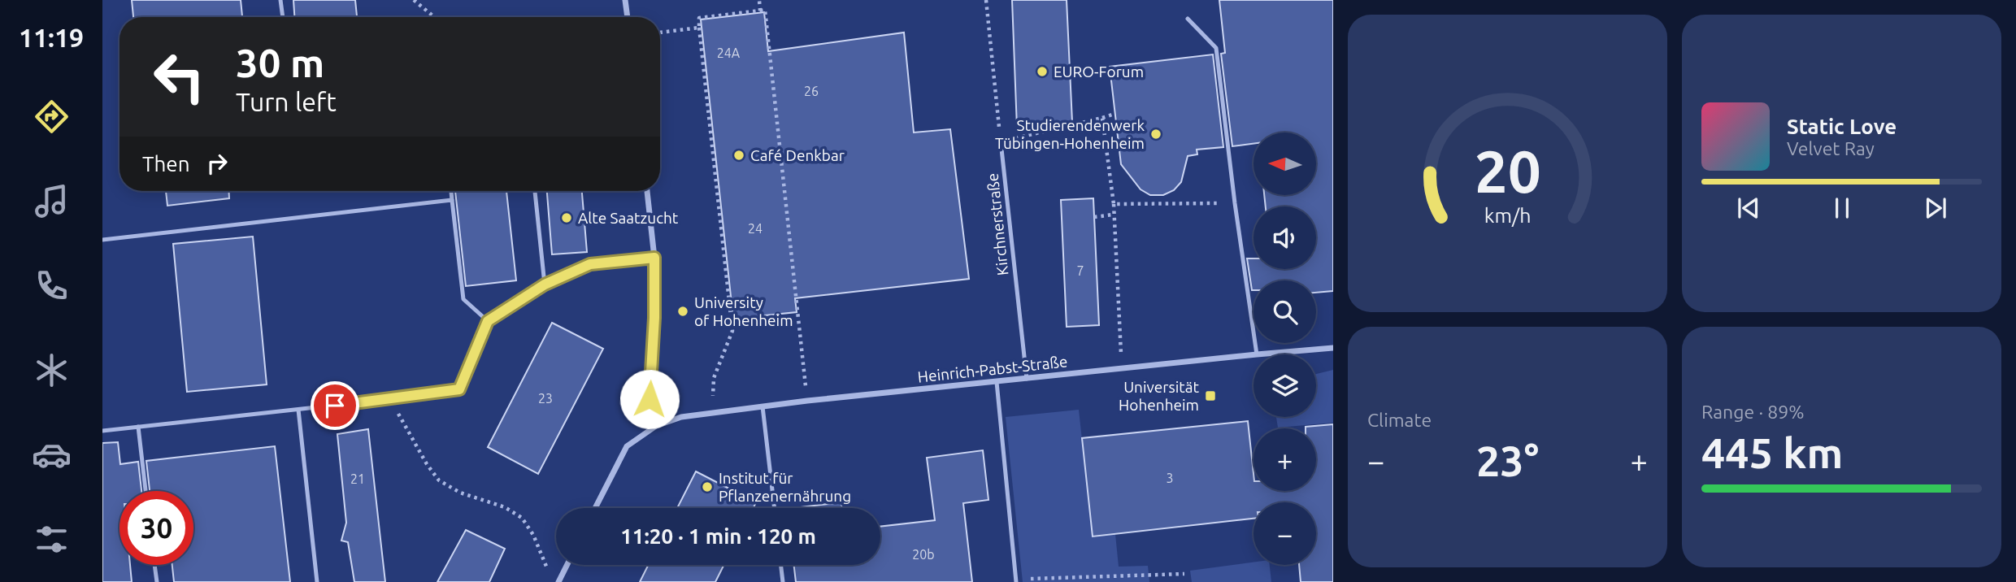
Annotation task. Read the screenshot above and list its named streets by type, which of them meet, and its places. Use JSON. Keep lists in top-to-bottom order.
{
  "streets": {
    "street": ["Heinrich-Pabst-Straße"],
    "lane": ["Kirchnerstraße"]
  },
  "crossings": [
    ["Kirchnerstraße", "Heinrich-Pabst-Straße"]
  ],
  "places": {
    "other": [
      "EURO-Forum",
      "Studierendenwerk Tübingen-Hohenheim",
      "Café Denkbar",
      "Alte Saatzucht",
      "University of Hohenheim",
      "Institut für Pflanzenernährung"
    ],
    "transit": ["Universität Hohenheim"]
  },
  "house_numbers": [
    "24A",
    "26",
    "24",
    "7",
    "23",
    "3",
    "21",
    "20b"
  ],
  "north": "left",
  "page": {
    "tabs": "11:19",
    "turn": ["30 m", "Turn left"],
    "song": ["Static Love", "Velvet Ray"],
    "map_buttons": ["+", "−"],
    "then": "Then",
    "tile": [
      "Climate",
      ["Range · 89%", "445 km"]
    ],
    "heat": ["−", "23°", "+"],
    "limit": "30",
    "trip": "11:20 · 1 min · 120 m",
    "gauge": ["20", "km/h"]
  }
}
